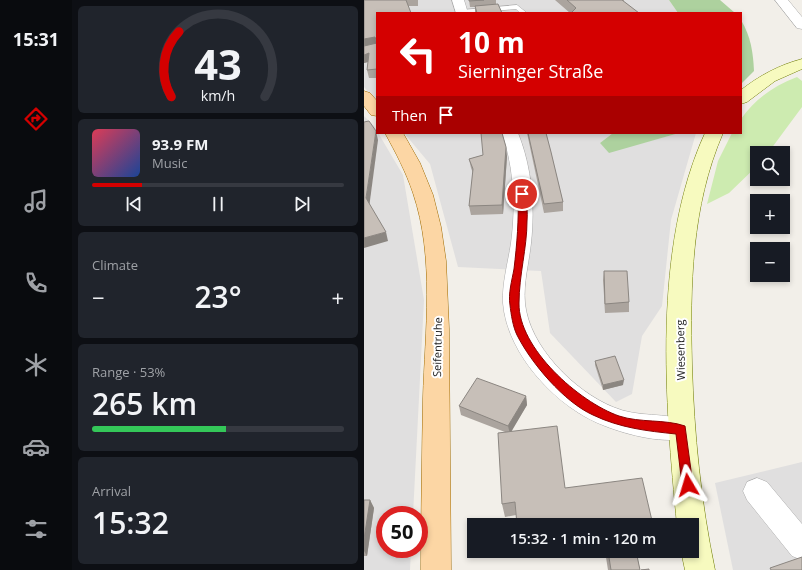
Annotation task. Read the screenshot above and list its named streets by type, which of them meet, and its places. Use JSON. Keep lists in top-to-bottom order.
{
  "streets": {
    "main road": ["Seifentruhe", "Wiesenberg"]
  },
  "page": {
    "tabs": "15:31",
    "turn": ["10 m", "Sierninger Straße"],
    "then": "Then",
    "song": ["93.9 FM", "Music"],
    "map_buttons": ["+", "−"],
    "tile": [
      "Climate",
      ["Range · 53%", "265 km"],
      ["Arrival", "15:32"]
    ],
    "heat": ["−", "23°", "+"],
    "limit": "50",
    "trip": "15:32 · 1 min · 120 m",
    "gauge": ["43", "km/h"]
  }
}
